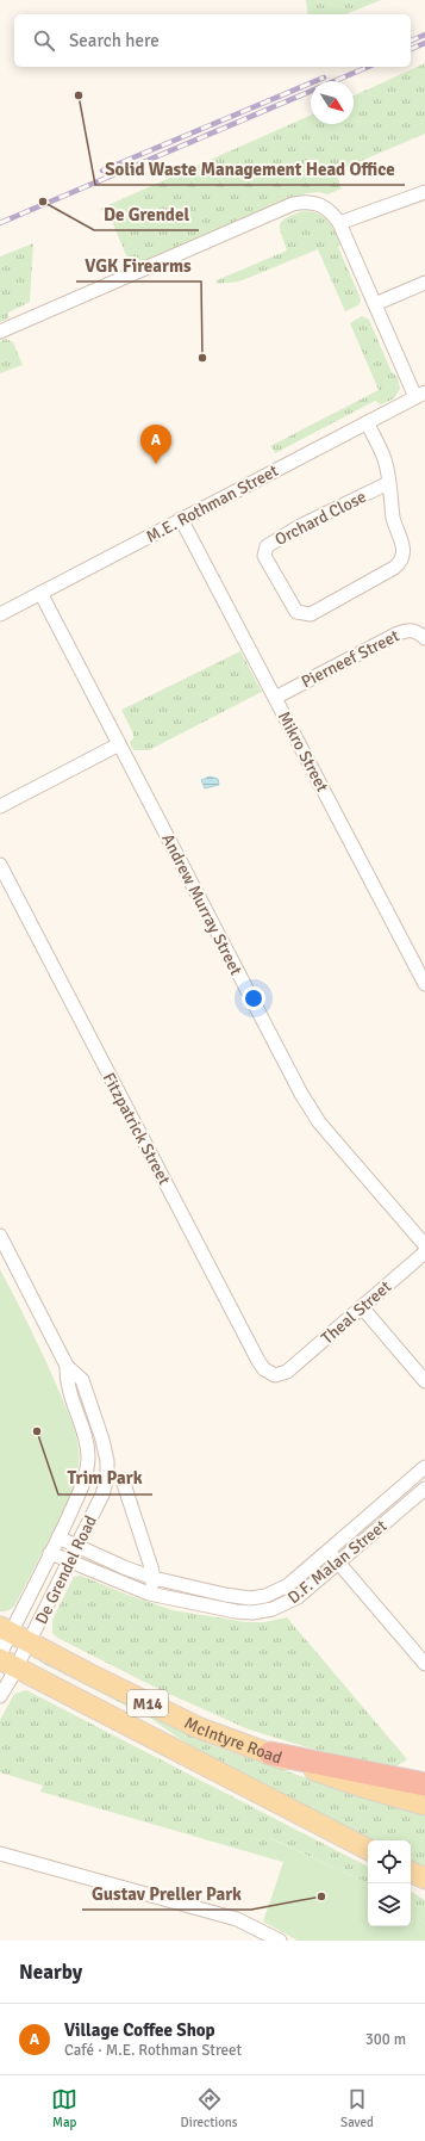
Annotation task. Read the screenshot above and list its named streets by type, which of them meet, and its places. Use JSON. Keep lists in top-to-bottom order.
{
  "streets": {
    "main road": ["M14", "McIntyre Road"],
    "street": [
      "M.E. Rothman Street",
      "Orchard Close",
      "Pierneef Street",
      "Mikro Street",
      "Andrew Murray Street",
      "Fitzpatrick Street",
      "Theal Street",
      "D.F. Malan Street",
      "De Grendel Road"
    ]
  },
  "crossings": [
    ["M.E. Rothman Street", "Orchard Close"],
    ["M.E. Rothman Street", "Mikro Street"],
    ["M.E. Rothman Street", "Andrew Murray Street"],
    ["Pierneef Street", "Mikro Street"],
    ["Fitzpatrick Street", "Theal Street"],
    ["D.F. Malan Street", "De Grendel Road"],
    ["De Grendel Road", "McIntyre Road"]
  ],
  "places": [
    "Solid Waste Management Head Office",
    "De Grendel",
    "VGK Firearms",
    "Trim Park",
    "Gustav Preller Park"
  ],
  "north": "bottom right",
  "page": {
    "search": "Search here",
    "pins": "A",
    "heading": "Nearby",
    "list": [
      {
        "mark": "A",
        "name": "Village Coffee Shop",
        "note": "Café · M.E. Rothman Street",
        "value": "300 m"
      }
    ],
    "nav": ["Map", "Directions", "Saved"]
  }
}
